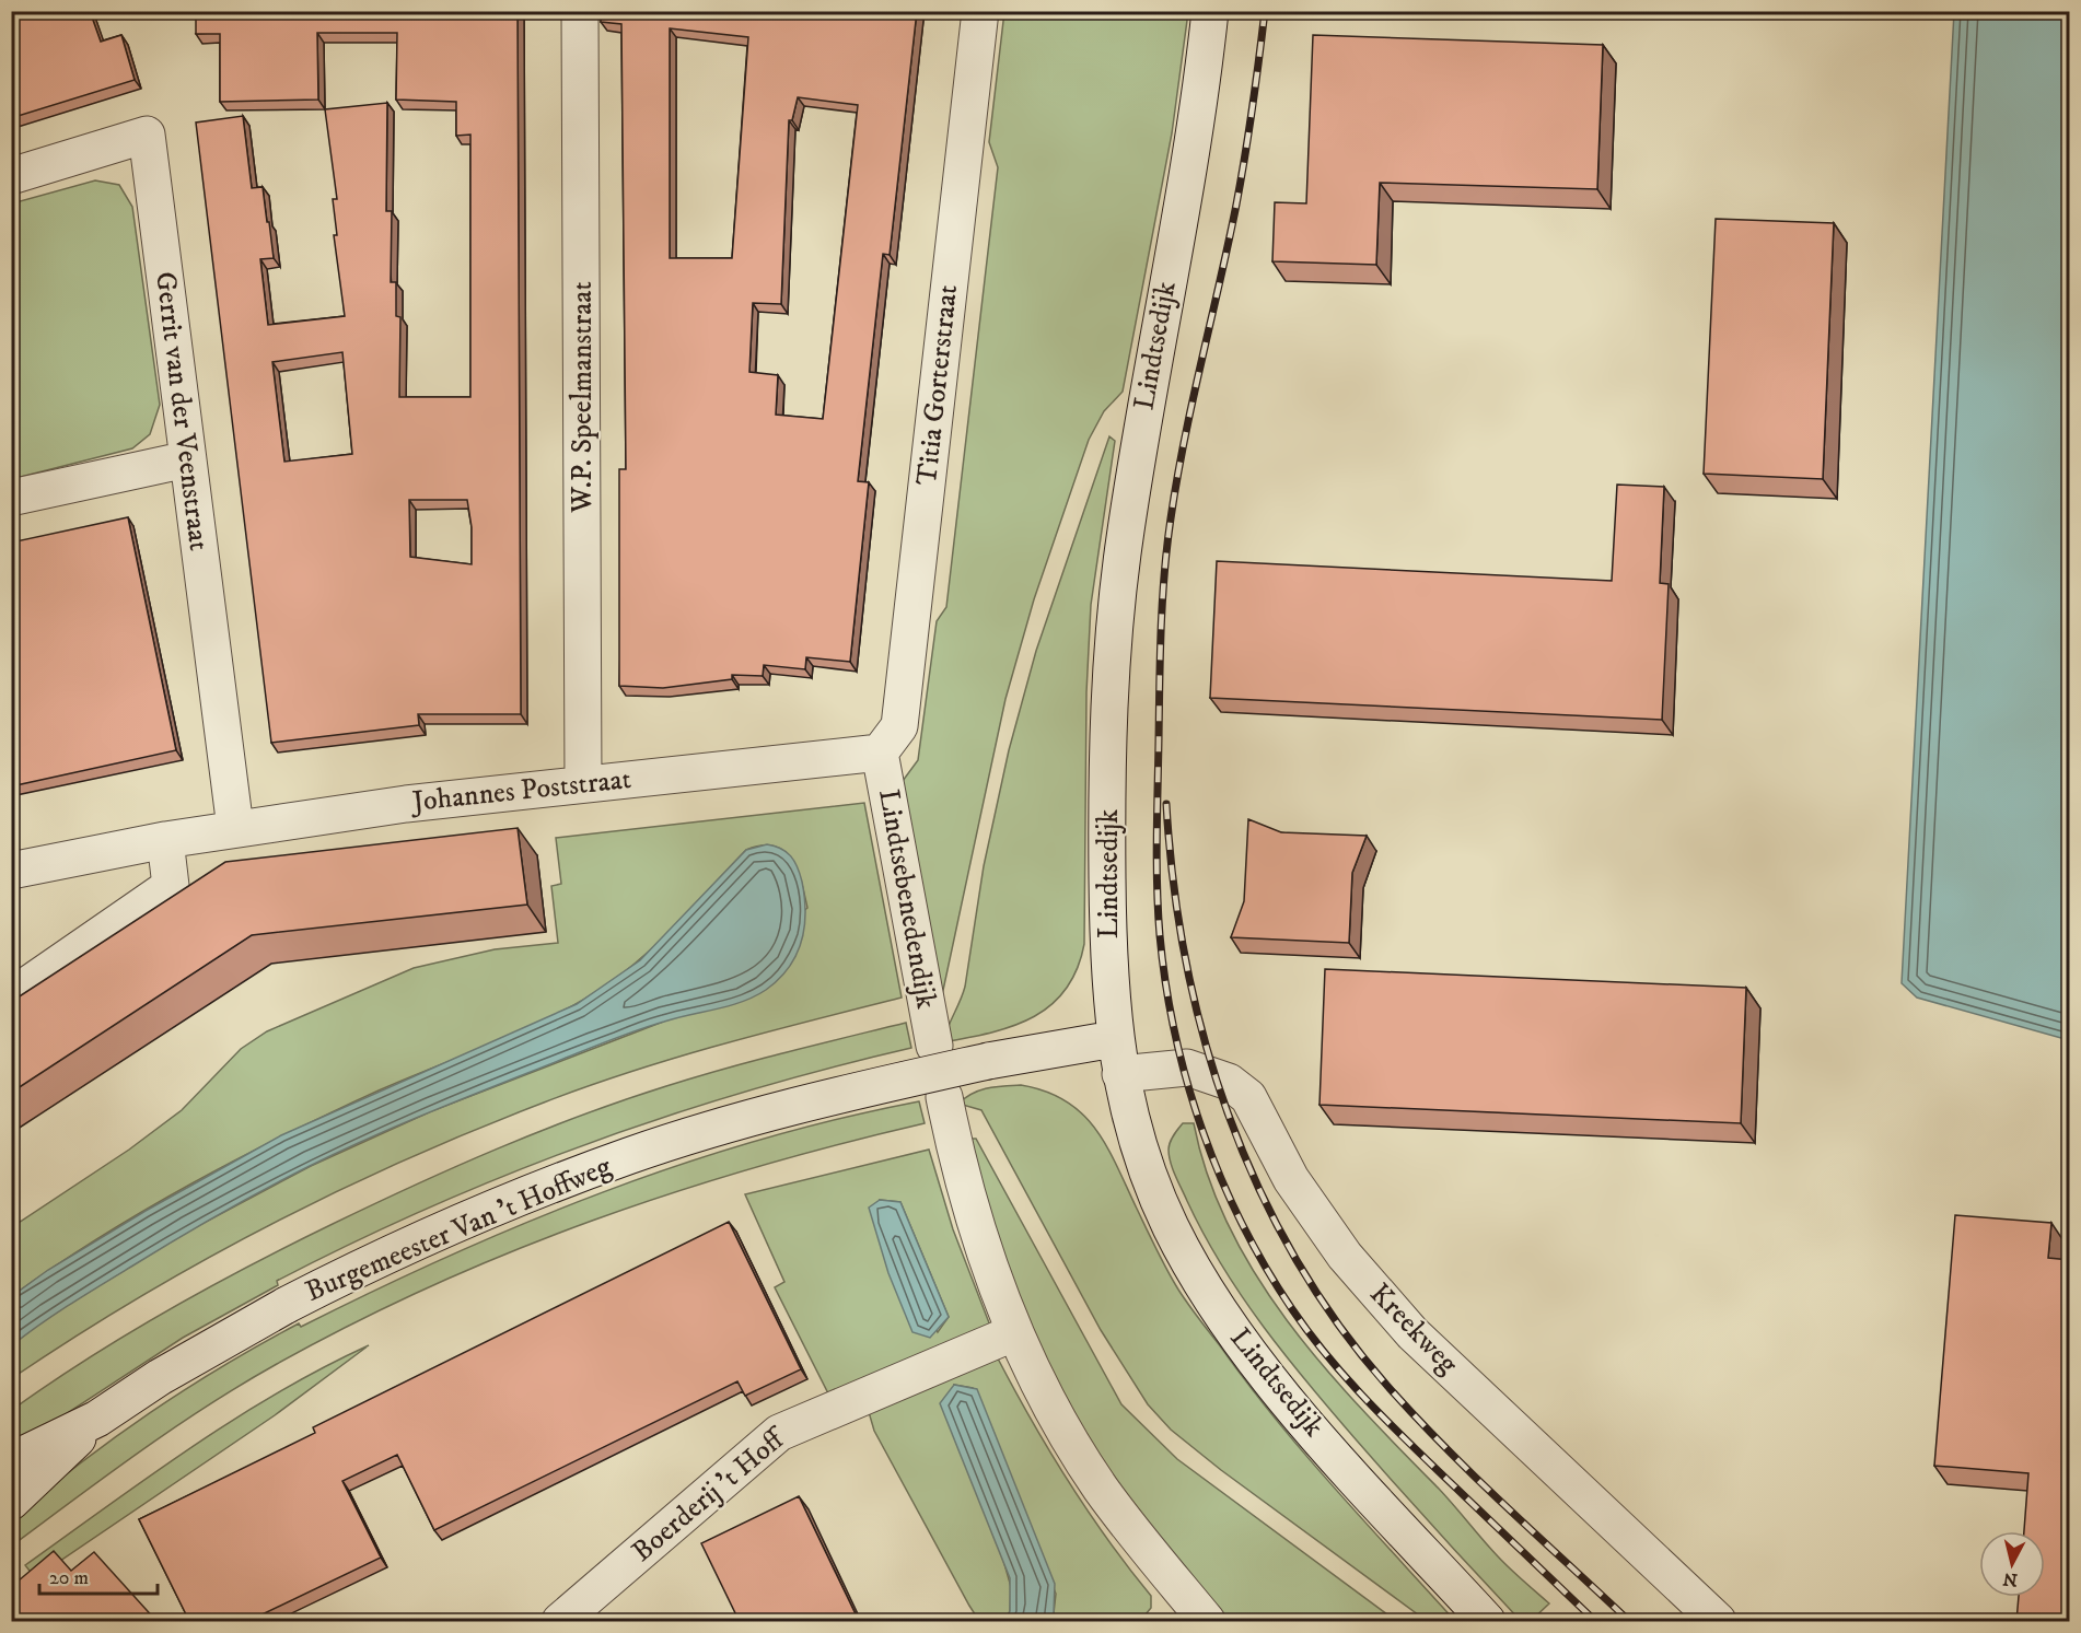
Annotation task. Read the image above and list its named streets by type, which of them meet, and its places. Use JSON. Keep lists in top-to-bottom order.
{
  "streets": {
    "street": [
      "Lindtsedijk",
      "Titia Gorterstraat",
      "W.P. Speelmanstraat",
      "Gerrit van der Veenstraat",
      "Johannes Poststraat",
      "Lindtsebenedendijk",
      "Burgemeester Van 't Hoffweg",
      "Kreekweg",
      "Boerderij 't Hoff"
    ]
  },
  "crossings": [
    ["Lindtsedijk", "Burgemeester Van 't Hoffweg"],
    ["Lindtsedijk", "Kreekweg"],
    ["Titia Gorterstraat", "Johannes Poststraat"],
    ["Titia Gorterstraat", "Lindtsebenedendijk"],
    ["W.P. Speelmanstraat", "Johannes Poststraat"],
    ["Gerrit van der Veenstraat", "Johannes Poststraat"],
    ["Johannes Poststraat", "Lindtsebenedendijk"]
  ],
  "scale_bar": "20 m",
  "north": "bottom"
}
